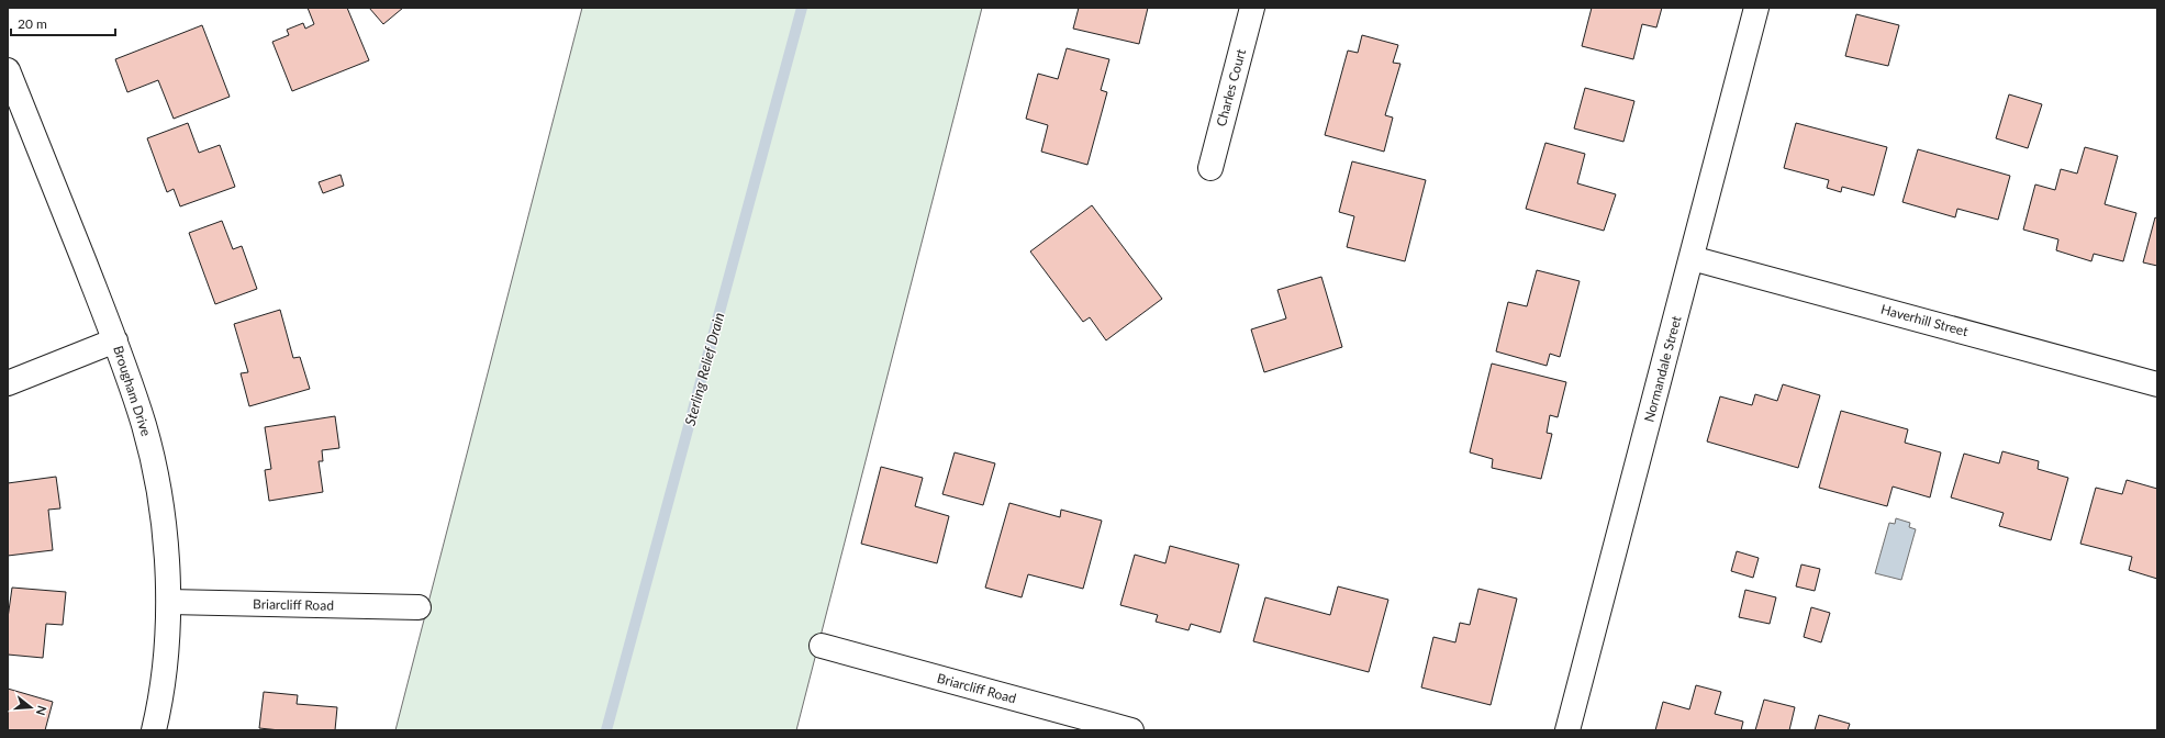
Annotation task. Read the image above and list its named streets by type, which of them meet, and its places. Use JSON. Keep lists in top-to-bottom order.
{
  "streets": {
    "street": [
      "Charles Court",
      "Haverhill Street",
      "Normandale Street",
      "Brougham Drive",
      "Briarcliff Road"
    ]
  },
  "crossings": [
    ["Haverhill Street", "Normandale Street"],
    ["Brougham Drive", "Briarcliff Road"]
  ],
  "water": ["Sterling Relief Drain"],
  "scale_bar": "20 m",
  "north": "right"
}
